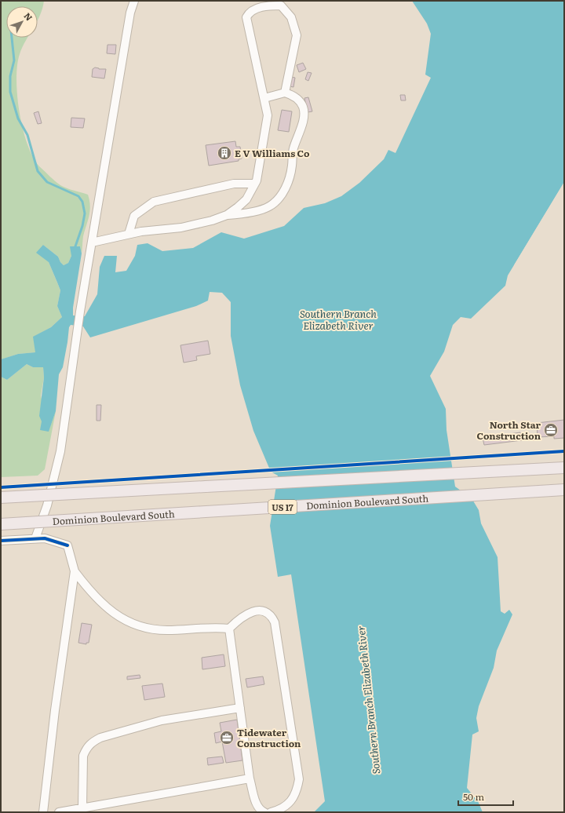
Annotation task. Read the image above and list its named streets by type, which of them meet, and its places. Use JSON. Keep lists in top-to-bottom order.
{
  "streets": {
    "highway": ["Dominion Boulevard South", "US 17"]
  },
  "water": ["Southern Branch Elizabeth River"],
  "places": {
    "building": ["E V Williams Co"],
    "office": ["North Star Construction", "Tidewater Construction"]
  },
  "scale_bar": "50 m",
  "north": "top right"
}
